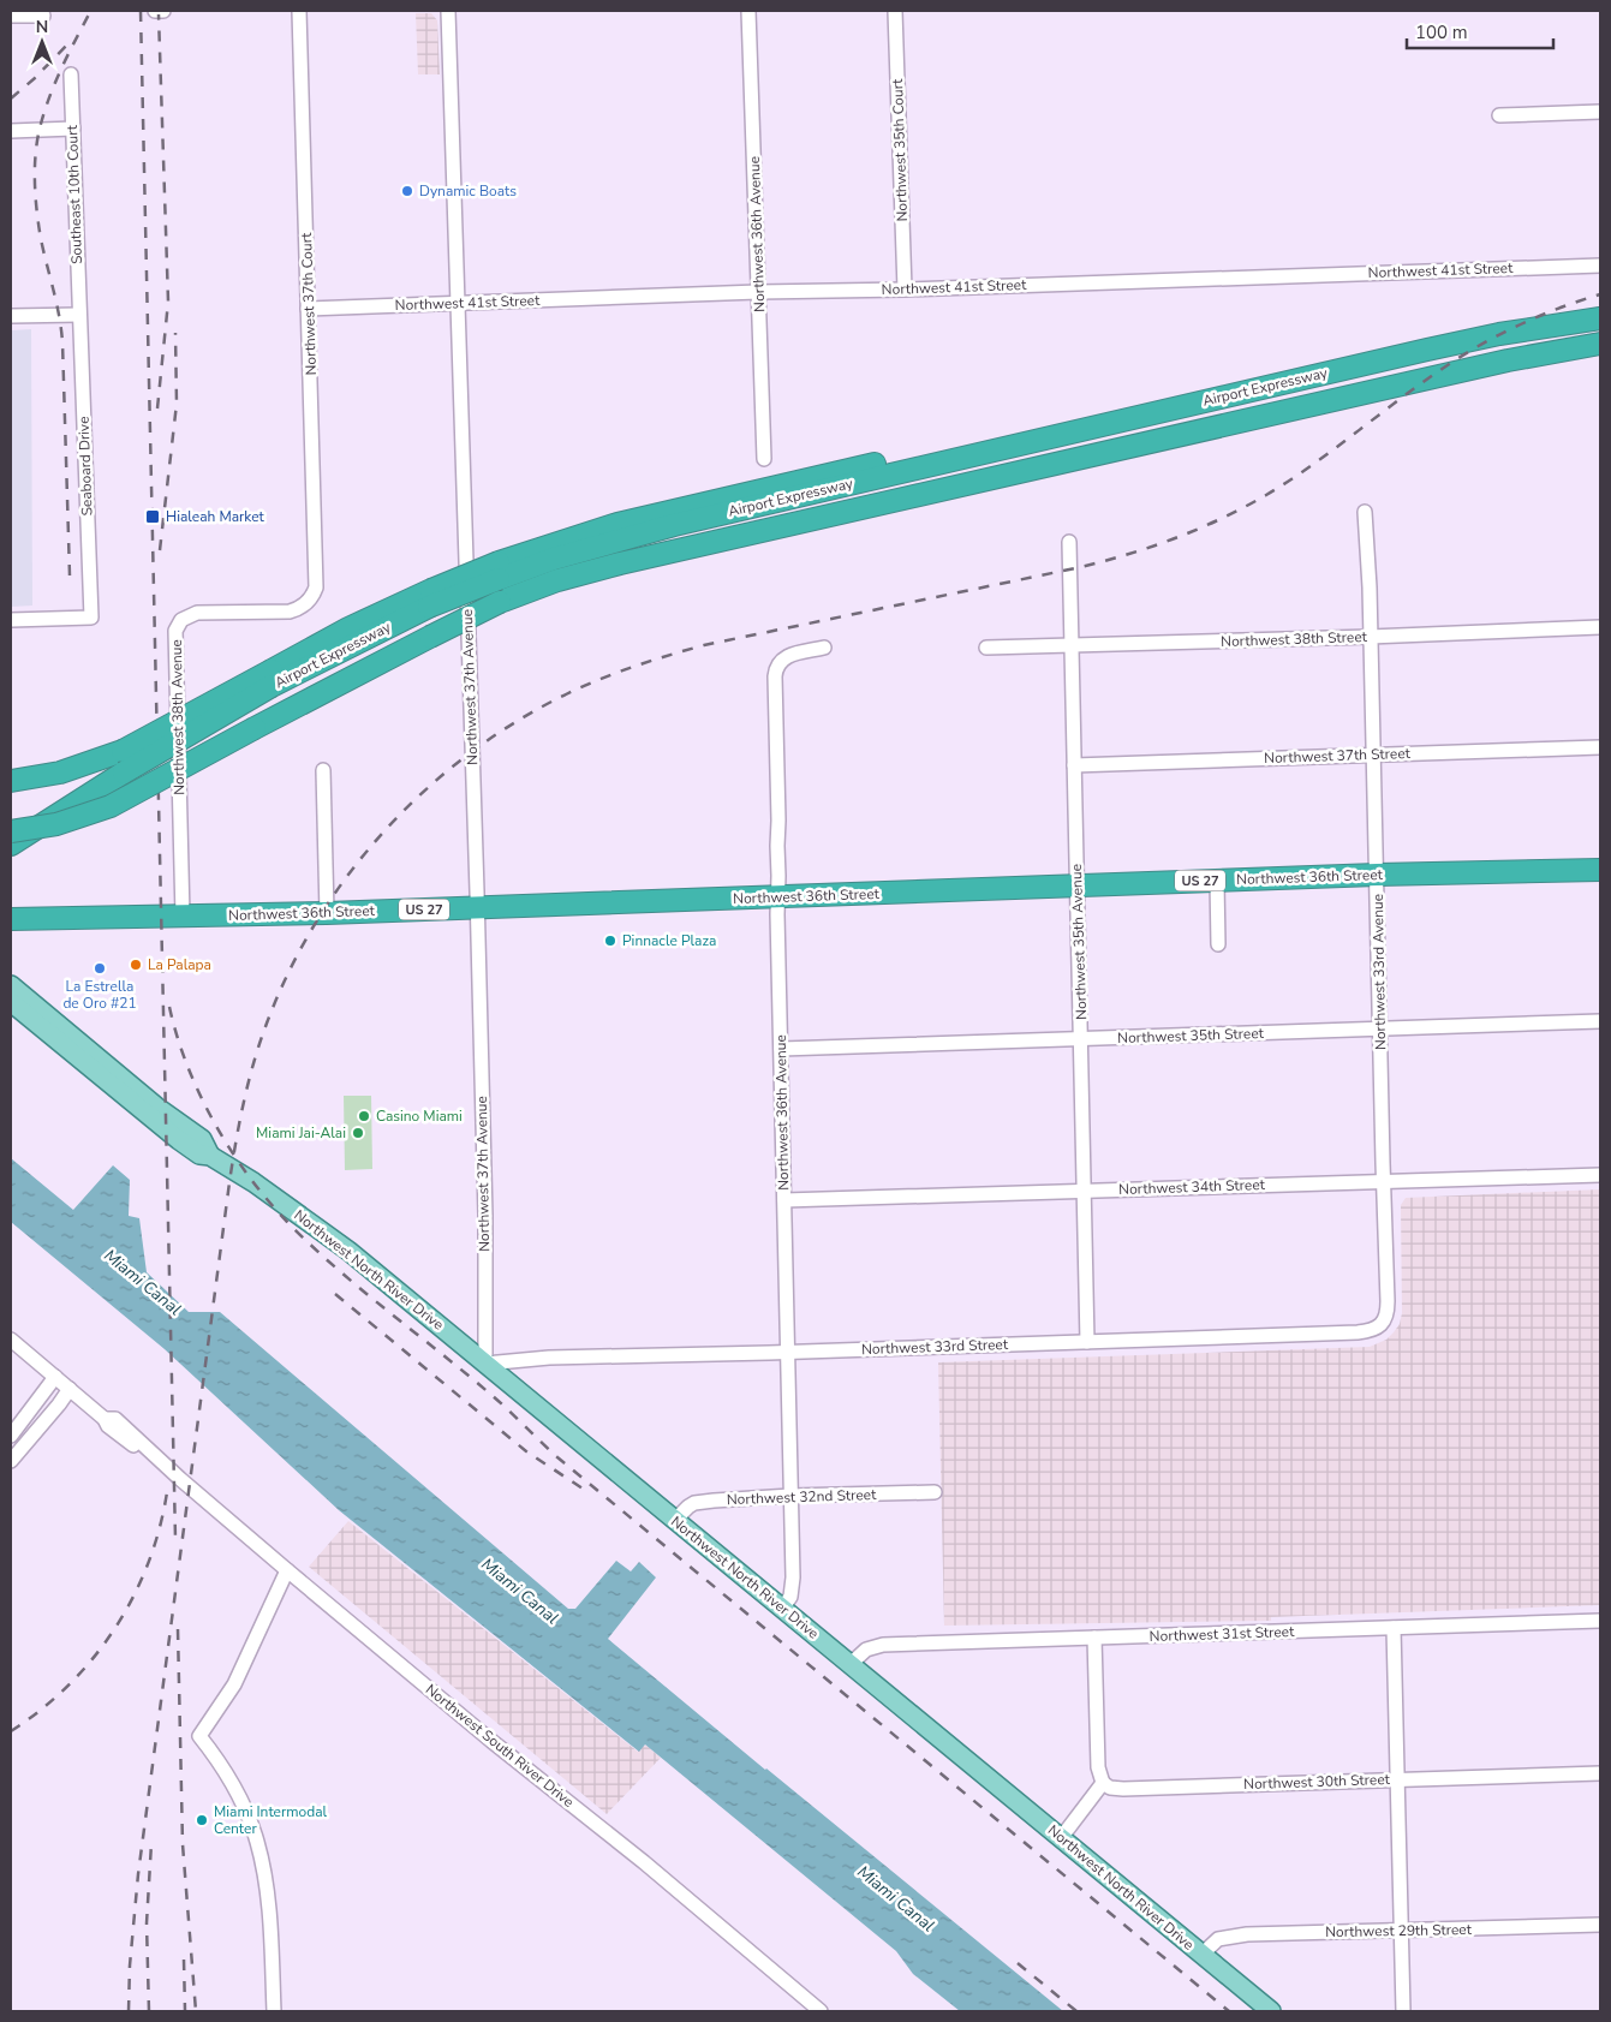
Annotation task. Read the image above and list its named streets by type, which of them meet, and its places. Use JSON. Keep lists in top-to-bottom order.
{
  "streets": {
    "highway": ["Airport Expressway", "Northwest 36th Street", "US 27"],
    "main road": ["Northwest North River Drive"],
    "street": [
      "Northwest 35th Court",
      "Southeast 10th Court",
      "Northwest 36th Avenue",
      "Northwest 41st Street",
      "Northwest 37th Court",
      "Seaboard Drive",
      "Northwest 38th Street",
      "Northwest 37th Avenue",
      "Northwest 38th Avenue",
      "Northwest 37th Street",
      "Northwest 35th Avenue",
      "Northwest 33rd Avenue",
      "Northwest 35th Street",
      "Northwest 34th Street",
      "Northwest 33rd Street",
      "Northwest 32nd Street",
      "Northwest 31st Street",
      "Northwest South River Drive",
      "Northwest 30th Street",
      "Northwest 29th Street"
    ]
  },
  "crossings": [
    ["Northwest 35th Court", "Northwest 41st Street"],
    ["Southeast 10th Court", "Seaboard Drive"],
    ["Northwest 36th Avenue", "Northwest 41st Street"],
    ["Northwest 36th Avenue", "Northwest 36th Street"],
    ["Northwest 36th Avenue", "Northwest 35th Street"],
    ["Northwest 36th Avenue", "Northwest 34th Street"],
    ["Northwest 36th Avenue", "Northwest North River Drive"],
    ["Northwest 36th Avenue", "Northwest 33rd Street"],
    ["Northwest 36th Avenue", "Northwest 32nd Street"],
    ["Northwest 41st Street", "Northwest 37th Court"],
    ["Northwest 41st Street", "Northwest 37th Avenue"],
    ["Northwest 37th Court", "Northwest 38th Avenue"],
    ["Northwest 38th Street", "Northwest 35th Avenue"],
    ["Northwest 38th Street", "Northwest 33rd Avenue"],
    ["Northwest 37th Avenue", "Northwest 36th Street"],
    ["Northwest 37th Avenue", "Northwest North River Drive"],
    ["Northwest 37th Avenue", "Northwest 33rd Street"],
    ["Northwest 38th Avenue", "Northwest 36th Street"],
    ["Northwest 37th Street", "Northwest 35th Avenue"],
    ["Northwest 37th Street", "Northwest 33rd Avenue"],
    ["Northwest 36th Street", "Northwest 35th Avenue"],
    ["Northwest 36th Street", "Northwest 33rd Avenue"],
    ["Northwest 35th Avenue", "Northwest 35th Street"],
    ["Northwest 35th Avenue", "Northwest 34th Street"],
    ["Northwest 35th Avenue", "Northwest 33rd Street"],
    ["Northwest 33rd Avenue", "Northwest 35th Street"],
    ["Northwest 33rd Avenue", "Northwest 34th Street"],
    ["Northwest 33rd Avenue", "Northwest 33rd Street"],
    ["Northwest North River Drive", "Northwest 33rd Street"],
    ["Northwest North River Drive", "Northwest 32nd Street"],
    ["Northwest North River Drive", "Northwest 31st Street"],
    ["Northwest North River Drive", "Northwest 29th Street"]
  ],
  "water": ["Miami Canal"],
  "places": {
    "other": [
      "Dynamic Boats",
      "Pinnacle Plaza",
      "La Palapa",
      "La Estrella de Oro #21",
      "Casino Miami",
      "Miami Jai-Alai",
      "Miami Intermodal Center"
    ],
    "transit": ["Hialeah Market"]
  },
  "scale_bar": "100 m",
  "north": "top"
}
